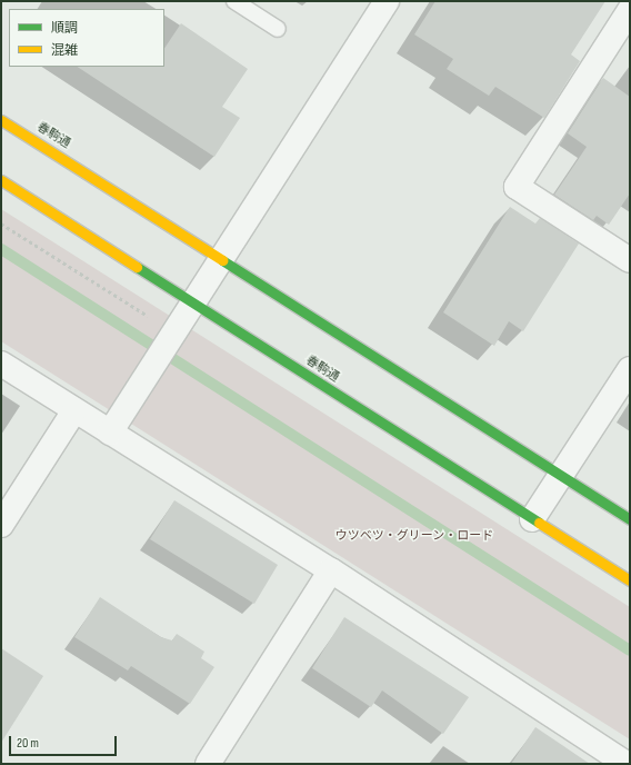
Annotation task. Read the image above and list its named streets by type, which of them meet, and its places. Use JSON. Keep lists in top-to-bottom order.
{
  "streets": {
    "street": ["春駒通"]
  },
  "parks": ["ウツベツ・グリーン・ロード"],
  "legend": ["順調", "混雑"],
  "scale_bar": "20 m"
}
